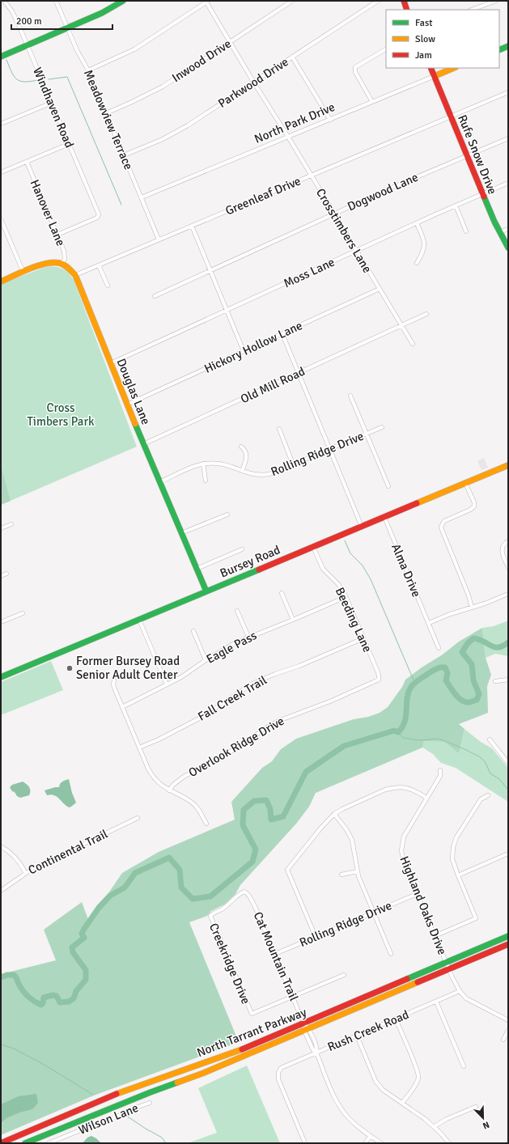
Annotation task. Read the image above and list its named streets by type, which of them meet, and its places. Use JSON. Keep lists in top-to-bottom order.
{
  "streets": {
    "main road": [
      "North Park Drive",
      "Rufe Snow Drive",
      "Douglas Lane",
      "Bursey Road",
      "North Tarrant Parkway"
    ],
    "street": [
      "Inwood Drive",
      "Parkwood Drive",
      "Windhaven Road",
      "Meadowview Terrace",
      "Dogwood Lane",
      "Greenleaf Drive",
      "Hanover Lane",
      "Crosstimbers Lane",
      "Moss Lane",
      "Hickory Hollow Lane",
      "Old Mill Road",
      "Rolling Ridge Drive",
      "Alma Drive",
      "Beeding Lane",
      "Eagle Pass",
      "Fall Creek Trail",
      "Overlook Ridge Drive",
      "Continental Trail",
      "Highland Oaks Drive",
      "Cat Mountain Trail",
      "Creekridge Drive",
      "Rush Creek Road",
      "Wilson Lane"
    ]
  },
  "crossings": [
    ["Inwood Drive", "Meadowview Terrace"],
    ["Inwood Drive", "Crosstimbers Lane"],
    ["Parkwood Drive", "Meadowview Terrace"],
    ["Parkwood Drive", "Crosstimbers Lane"],
    ["Windhaven Road", "Hanover Lane"],
    ["Meadowview Terrace", "North Park Drive"],
    ["Meadowview Terrace", "Greenleaf Drive"],
    ["North Park Drive", "Rufe Snow Drive"],
    ["North Park Drive", "Crosstimbers Lane"],
    ["Rufe Snow Drive", "Dogwood Lane"],
    ["Rufe Snow Drive", "Greenleaf Drive"],
    ["Rufe Snow Drive", "Moss Lane"],
    ["Dogwood Lane", "Crosstimbers Lane"],
    ["Greenleaf Drive", "Crosstimbers Lane"],
    ["Greenleaf Drive", "Douglas Lane"],
    ["Hanover Lane", "Douglas Lane"],
    ["Crosstimbers Lane", "Moss Lane"],
    ["Crosstimbers Lane", "Hickory Hollow Lane"],
    ["Crosstimbers Lane", "Old Mill Road"],
    ["Moss Lane", "Douglas Lane"],
    ["Hickory Hollow Lane", "Douglas Lane"],
    ["Old Mill Road", "Douglas Lane"],
    ["Douglas Lane", "Rolling Ridge Drive"],
    ["Douglas Lane", "Bursey Road"],
    ["Rolling Ridge Drive", "Highland Oaks Drive"],
    ["Rolling Ridge Drive", "Cat Mountain Trail"],
    ["Bursey Road", "Alma Drive"],
    ["Bursey Road", "Beeding Lane"],
    ["Beeding Lane", "Eagle Pass"],
    ["Beeding Lane", "Fall Creek Trail"],
    ["Beeding Lane", "Overlook Ridge Drive"],
    ["Highland Oaks Drive", "Rush Creek Road"],
    ["Highland Oaks Drive", "North Tarrant Parkway"],
    ["Cat Mountain Trail", "Creekridge Drive"],
    ["Cat Mountain Trail", "Rush Creek Road"],
    ["Cat Mountain Trail", "North Tarrant Parkway"]
  ],
  "parks": ["Cross Timbers Park"],
  "places": ["Former Bursey Road Senior Adult Center"],
  "legend": ["Fast", "Slow", "Jam"],
  "scale_bar": "200 m",
  "north": "bottom right"
}
